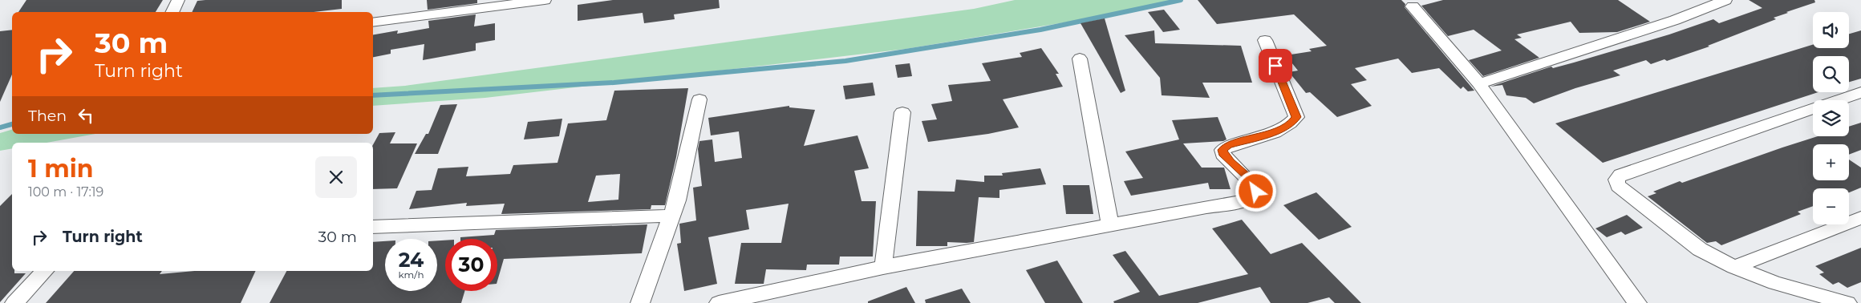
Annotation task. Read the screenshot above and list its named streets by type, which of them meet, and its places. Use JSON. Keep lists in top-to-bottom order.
{
  "page": {
    "map_buttons": ["+", "−"],
    "turn": ["30 m", "Turn right"],
    "then": "Then",
    "heading": ["1 min", "100 m · 17:19"],
    "list": [
      {
        "name": "Turn right",
        "value": "30 m"
      }
    ],
    "speed": "24 km/h",
    "limit": "30"
  }
}
